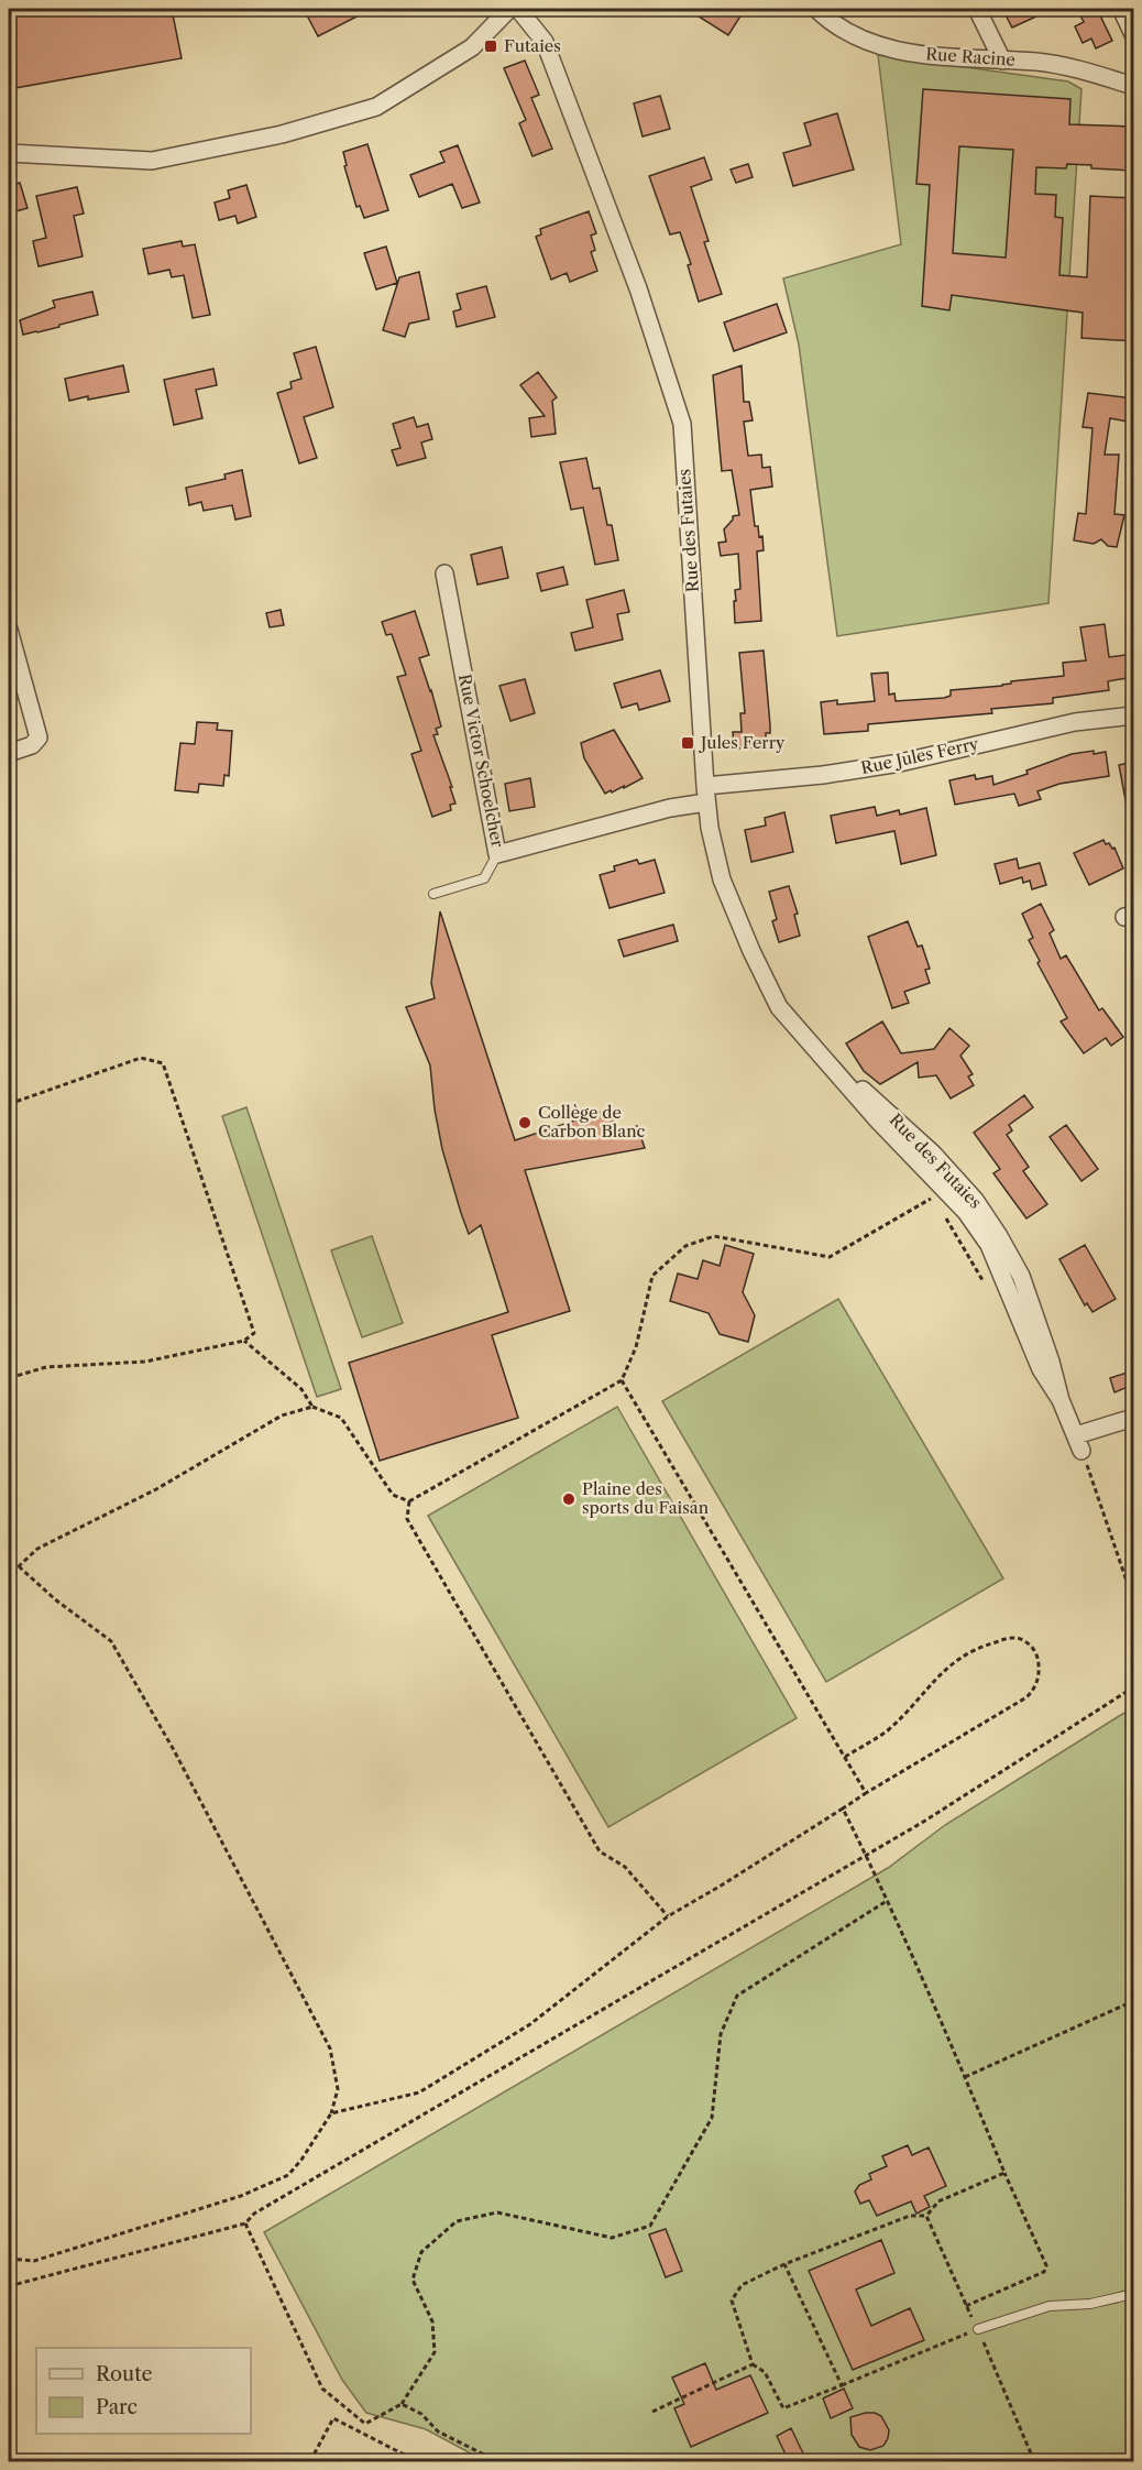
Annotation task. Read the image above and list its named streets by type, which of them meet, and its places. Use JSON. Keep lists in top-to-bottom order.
{
  "streets": {
    "street": [
      "Rue Racine",
      "Rue des Futaies",
      "Rue Jules Ferry",
      "Rue Victor Schoelcher"
    ]
  },
  "crossings": [
    ["Rue des Futaies", "Rue Jules Ferry"],
    ["Rue des Futaies", "Rue Victor Schoelcher"],
    ["Rue Jules Ferry", "Rue Victor Schoelcher"]
  ],
  "places": {
    "transit": ["Futaies", "Jules Ferry"],
    "other": ["Collège de Carbon Blanc", "Plaine des sports du Faisan"]
  },
  "legend": ["Route", "Parc"]
}
